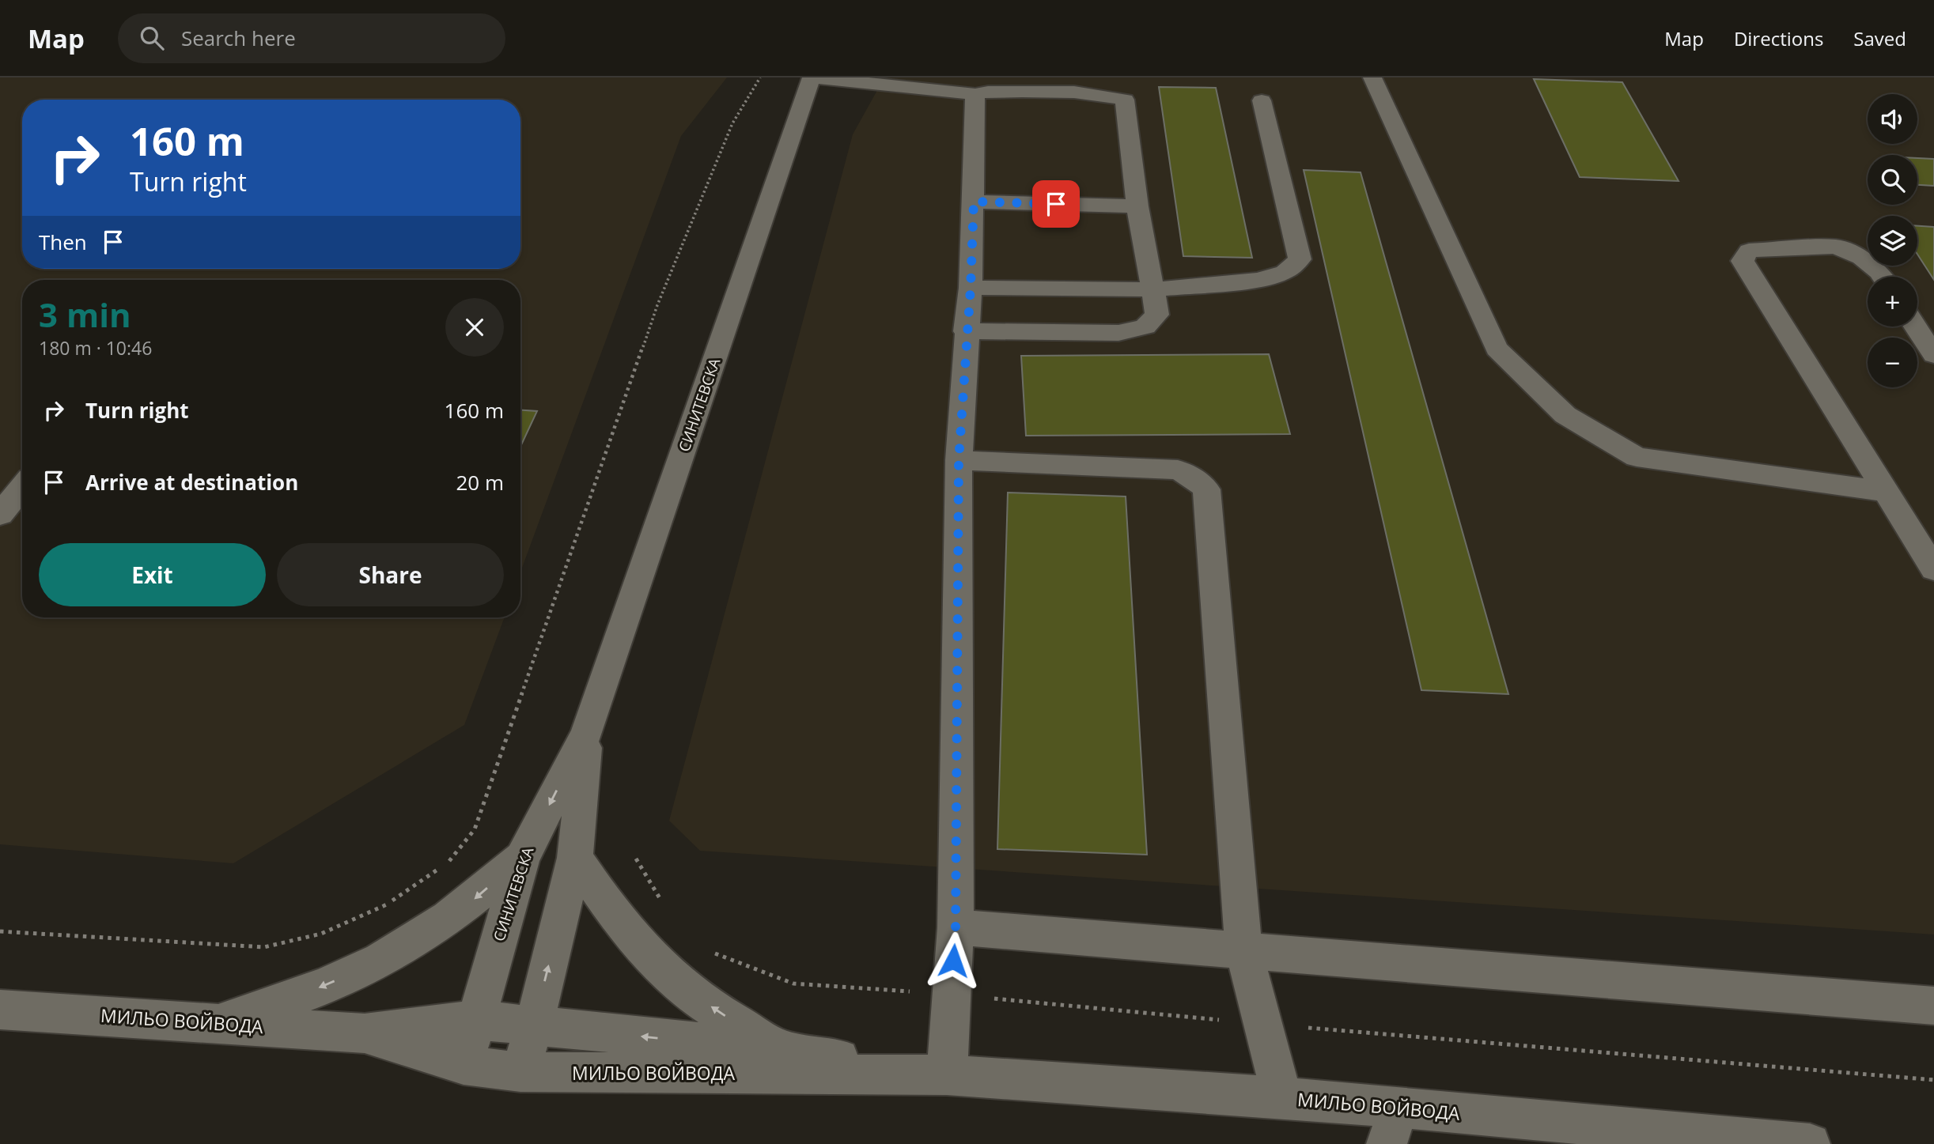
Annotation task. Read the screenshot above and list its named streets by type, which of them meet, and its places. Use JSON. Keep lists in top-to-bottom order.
{
  "streets": {
    "street": ["СИНИТЕВСКА", "МИЛЬО ВОЙВОДА"]
  },
  "crossings": [
    ["СИНИТЕВСКА", "МИЛЬО ВОЙВОДА"]
  ],
  "page": {
    "header": "Map",
    "search": "Search here",
    "nav": ["Map", "Directions", "Saved"],
    "map_buttons": ["+", "−"],
    "turn": ["160 m", "Turn right"],
    "then": "Then",
    "heading": ["3 min", "180 m · 10:46"],
    "list": [
      {
        "name": "Turn right",
        "value": "160 m"
      },
      {
        "name": "Arrive at destination",
        "value": "20 m"
      }
    ],
    "buttons": ["Exit", "Share"]
  }
}
